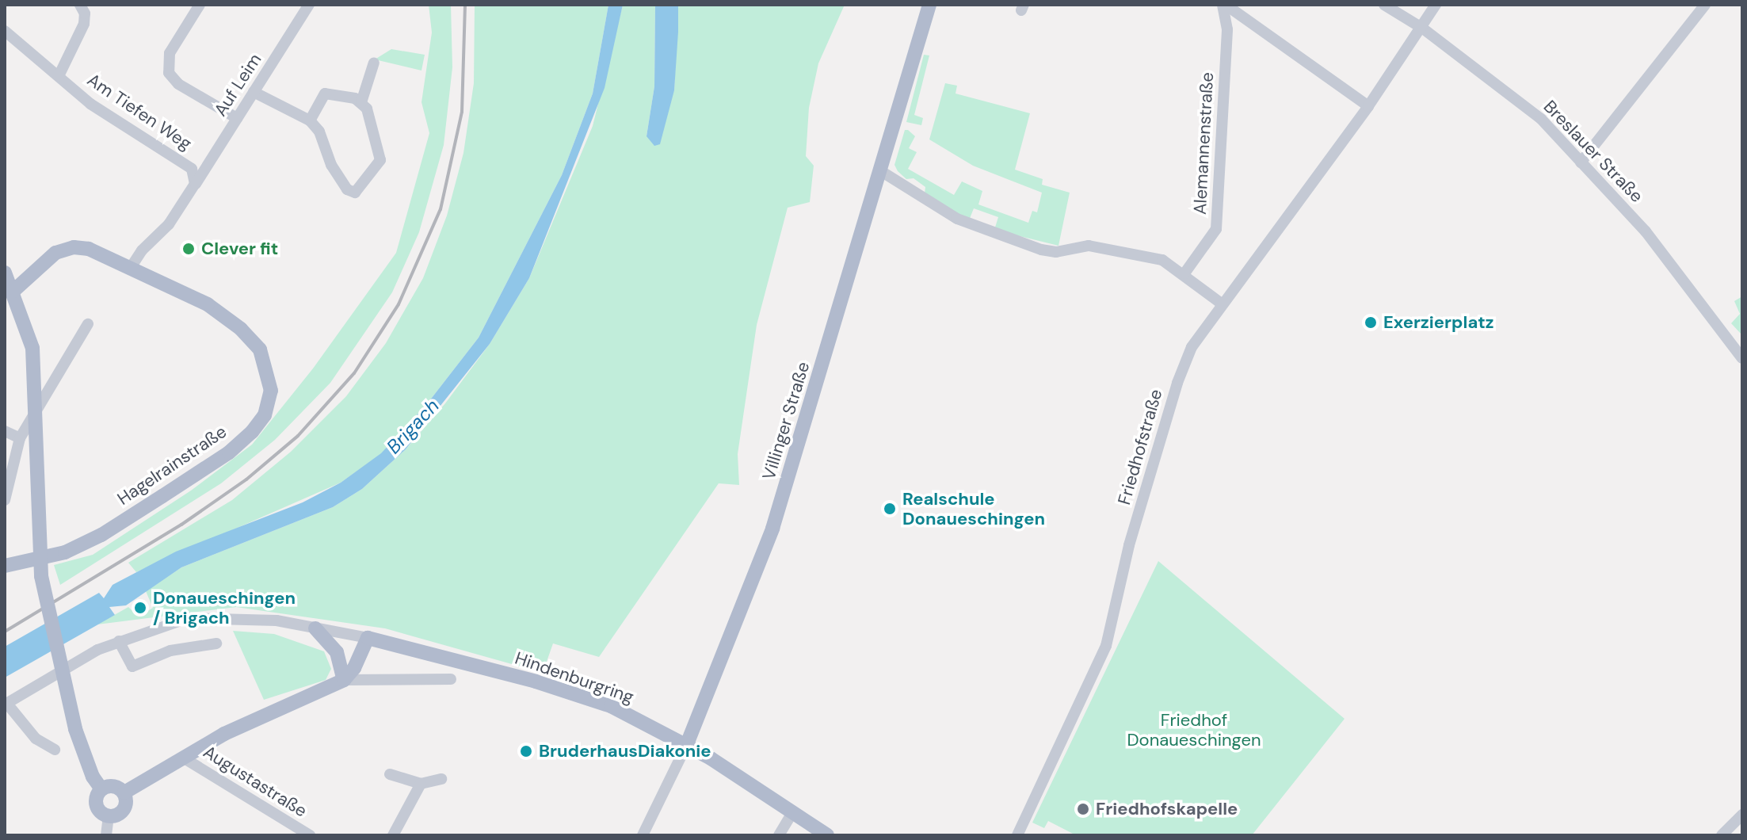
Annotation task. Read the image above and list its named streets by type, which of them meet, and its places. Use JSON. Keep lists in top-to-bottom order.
{
  "streets": {
    "main road": ["Villinger Straße", "Hagelrainstraße", "Hindenburgring"],
    "street": [
      "Auf Leim",
      "Am Tiefen Weg",
      "Alemannenstraße",
      "Breslauer Straße",
      "Friedhofstraße",
      "Augustastraße"
    ]
  },
  "crossings": [
    ["Auf Leim", "Am Tiefen Weg"],
    ["Alemannenstraße", "Friedhofstraße"],
    ["Breslauer Straße", "Friedhofstraße"],
    ["Villinger Straße", "Hindenburgring"]
  ],
  "water": ["Brigach"],
  "parks": ["Friedhof Donaueschingen"],
  "places": [
    "Clever fit",
    "Exerzierplatz",
    "Realschule Donaueschingen",
    "Donaueschingen / Brigach",
    "BruderhausDiakonie",
    "Friedhofskapelle"
  ]
}
